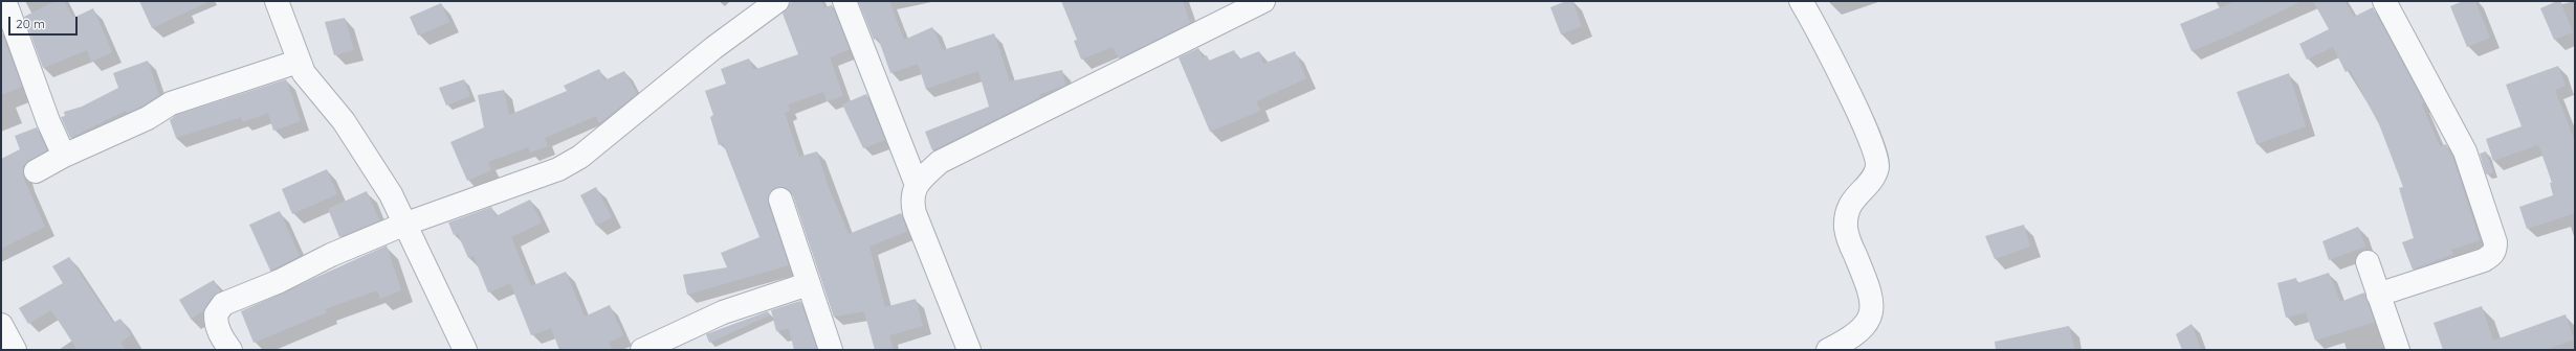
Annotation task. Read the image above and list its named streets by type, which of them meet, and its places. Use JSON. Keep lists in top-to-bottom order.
{
  "scale_bar": "20 m"
}
